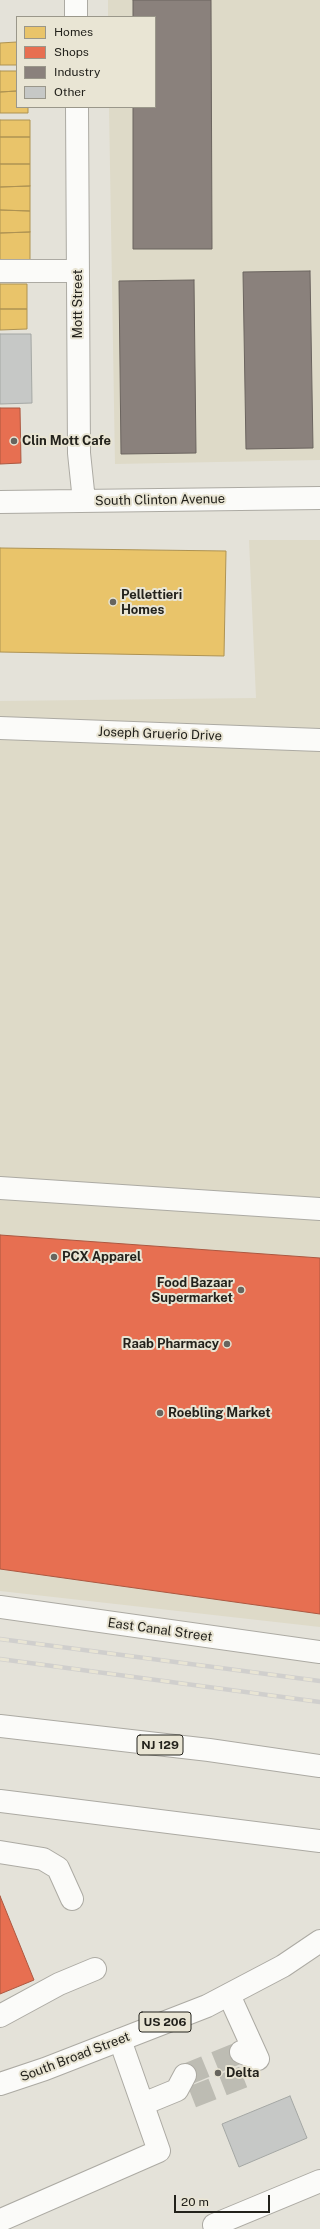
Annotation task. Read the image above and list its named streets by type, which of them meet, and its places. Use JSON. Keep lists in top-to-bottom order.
{
  "streets": {
    "main road": [
      "Mott Street",
      "South Clinton Avenue",
      "Joseph Gruerio Drive",
      "East Canal Street",
      "NJ 129",
      "US 206",
      "South Broad Street"
    ]
  },
  "crossings": [
    ["Mott Street", "South Clinton Avenue"]
  ],
  "places": [
    "Clin Mott Cafe",
    "Pellettieri Homes",
    "PCX Apparel",
    "Food Bazaar Supermarket",
    "Raab Pharmacy",
    "Roebling Market",
    "Delta"
  ],
  "legend": [
    "Homes",
    "Shops",
    "Industry",
    "Other"
  ],
  "scale_bar": "20 m"
}
